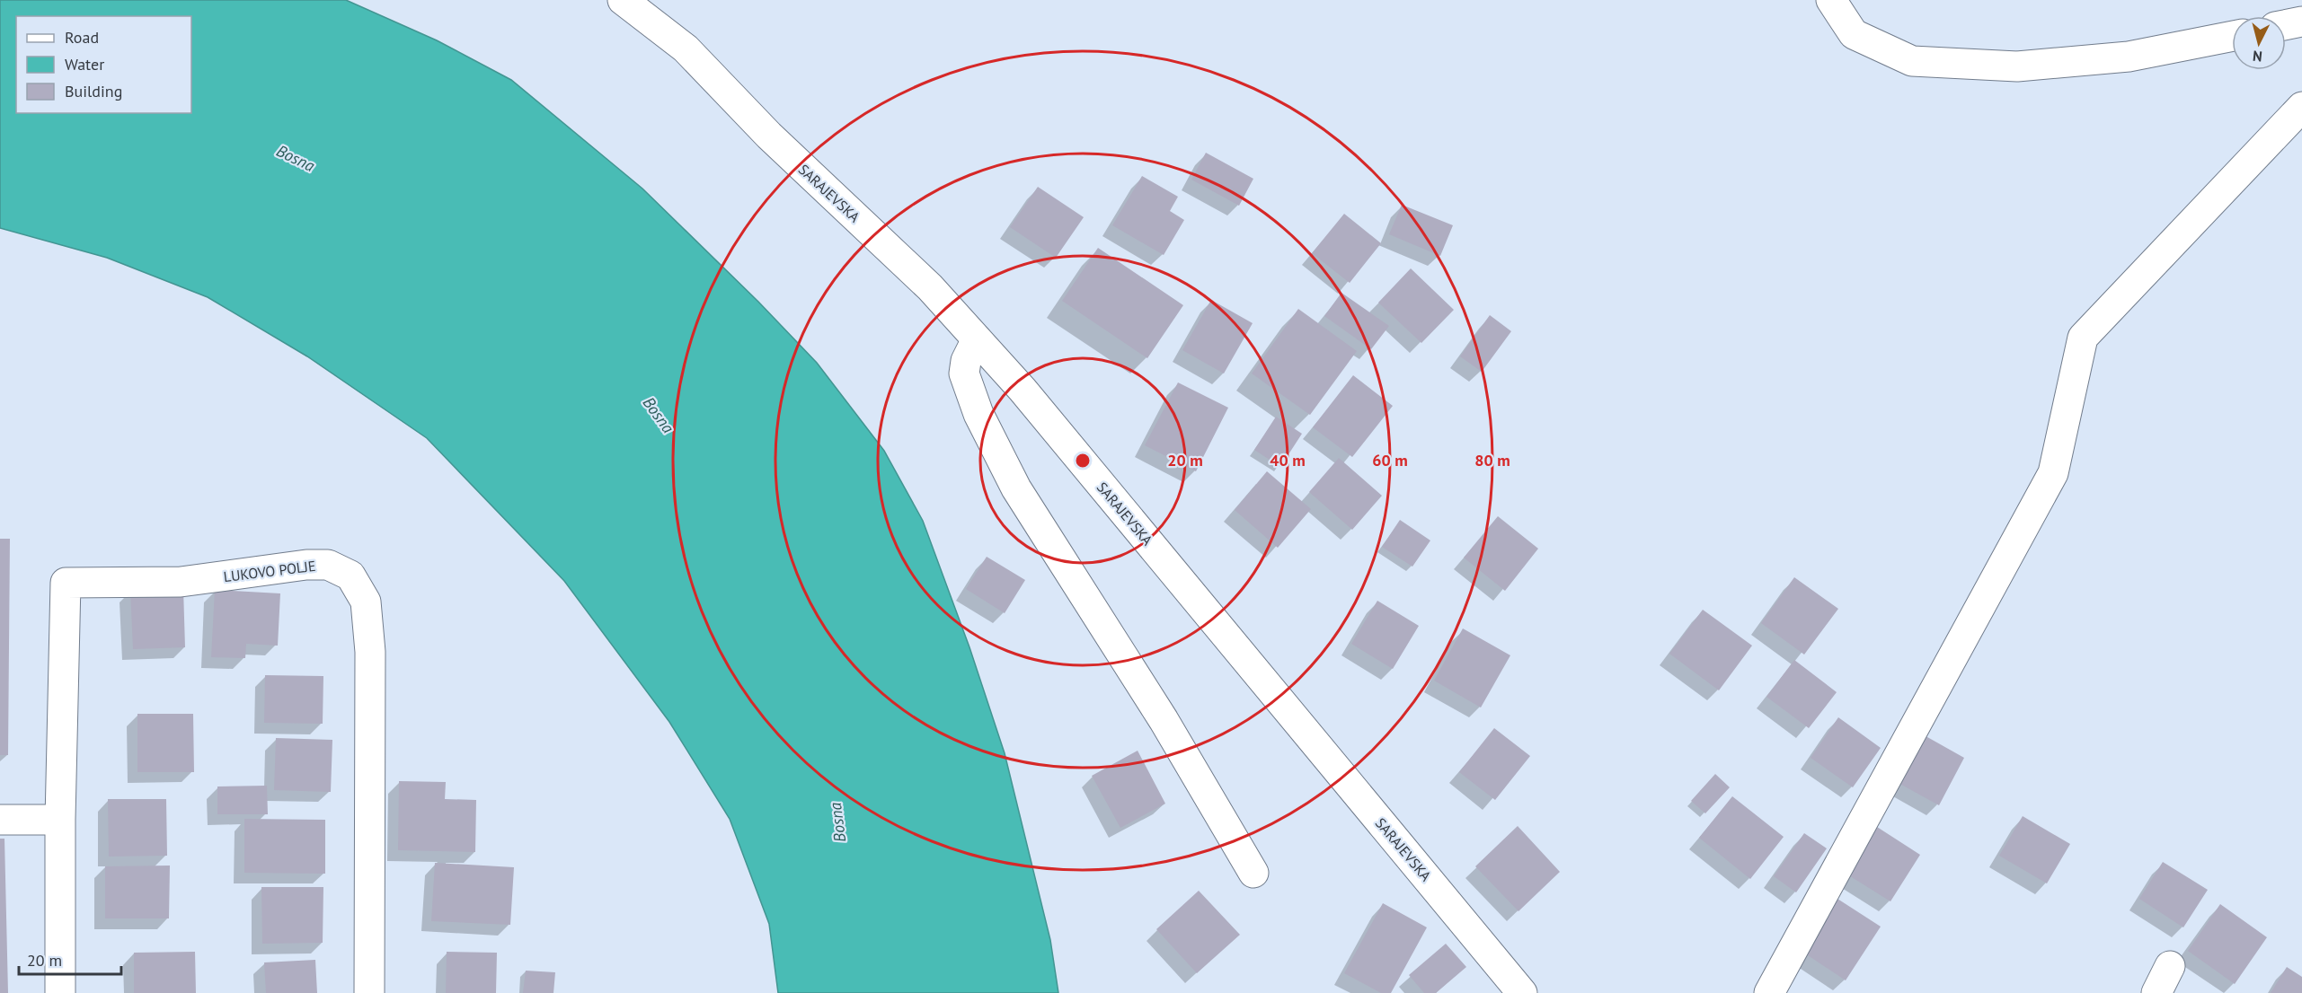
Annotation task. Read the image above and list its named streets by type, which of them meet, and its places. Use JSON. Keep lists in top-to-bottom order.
{
  "streets": {
    "street": ["SARAJEVSKA", "LUKOVO POLJE"]
  },
  "water": ["Bosna"],
  "legend": ["Road", "Water", "Building"],
  "scale_bar": "20 m",
  "north": "bottom",
  "rings": [
    "20 m",
    "40 m",
    "60 m",
    "80 m"
  ]
}
